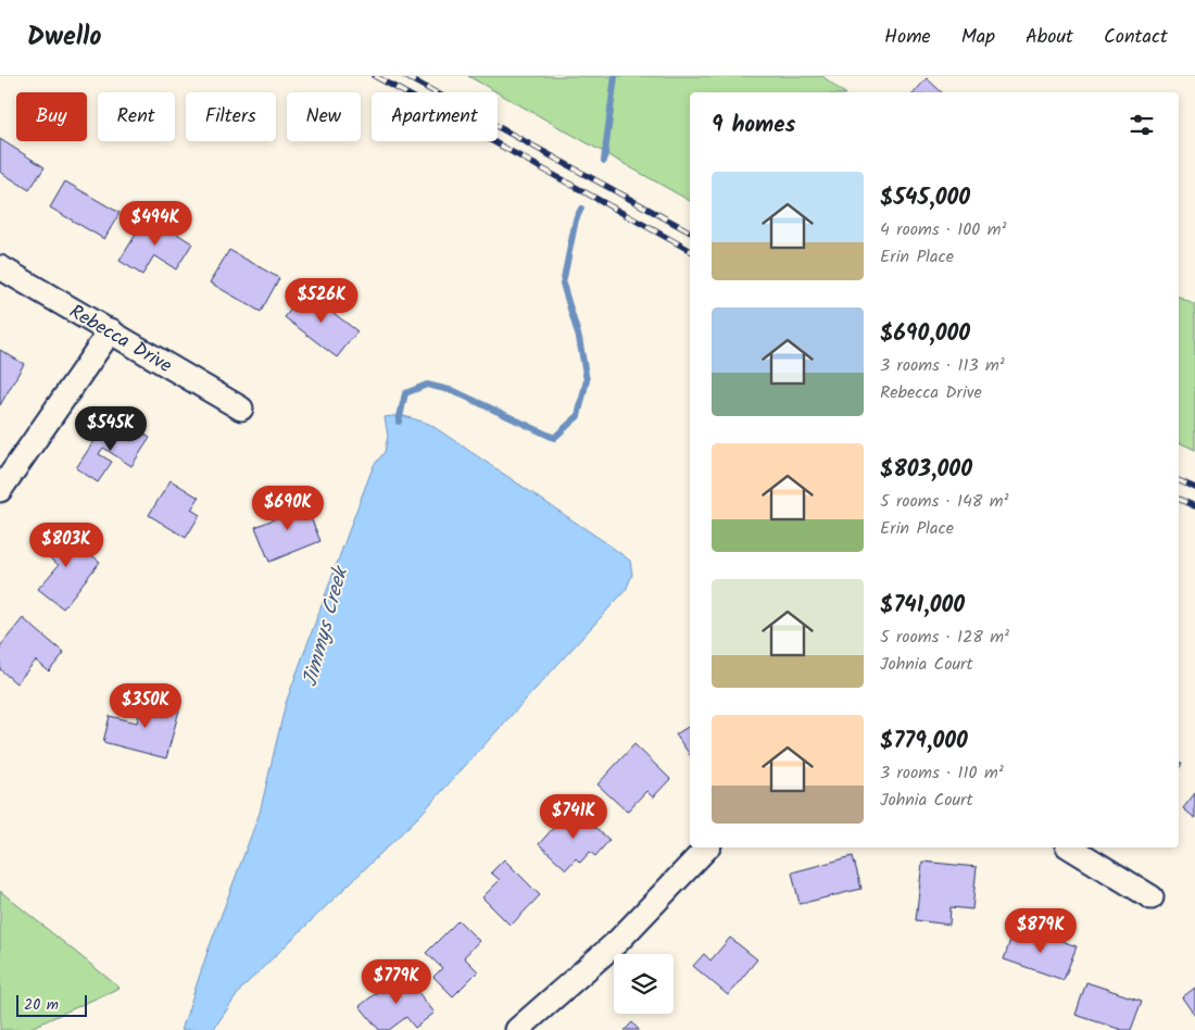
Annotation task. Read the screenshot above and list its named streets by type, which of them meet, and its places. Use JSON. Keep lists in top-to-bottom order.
{
  "streets": {
    "street": ["Rebecca Drive"]
  },
  "water": ["Jimmys Creek"],
  "scale_bar": "20 m",
  "page": {
    "header": "Dwello",
    "nav": [
      "Home",
      "Map",
      "About",
      "Contact"
    ],
    "chip": [
      "Buy",
      "Rent",
      "Filters",
      "New",
      "Apartment"
    ],
    "heading": "9 homes",
    "list": [
      {
        "name": "$545,000",
        "note": "4 rooms · 100 m² · Erin Place"
      },
      {
        "name": "$690,000",
        "note": "3 rooms · 113 m² · Rebecca Drive"
      },
      {
        "name": "$803,000",
        "note": "5 rooms · 148 m² · Erin Place"
      },
      {
        "name": "$741,000",
        "note": "5 rooms · 128 m² · Johnia Court"
      },
      {
        "name": "$779,000",
        "note": "3 rooms · 110 m² · Johnia Court"
      }
    ],
    "price": [
      "$494K",
      "$526K",
      "$545K",
      "$690K",
      "$803K",
      "$350K",
      "$741K",
      "$879K",
      "$779K"
    ],
    "scale": "20 m"
  }
}
